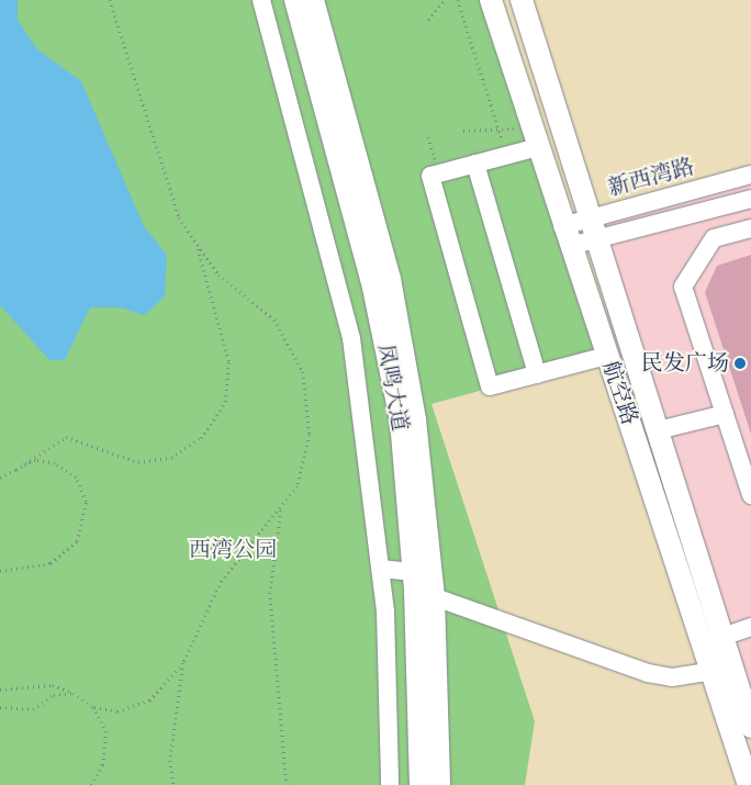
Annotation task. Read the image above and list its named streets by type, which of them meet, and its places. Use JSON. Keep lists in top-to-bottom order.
{
  "streets": {
    "main road": ["凤鸣大道", "航空路"],
    "street": ["新西湾路"]
  },
  "crossings": [
    ["新西湾路", "航空路"]
  ],
  "parks": ["西湾公园"],
  "places": ["民发广场"]
}
